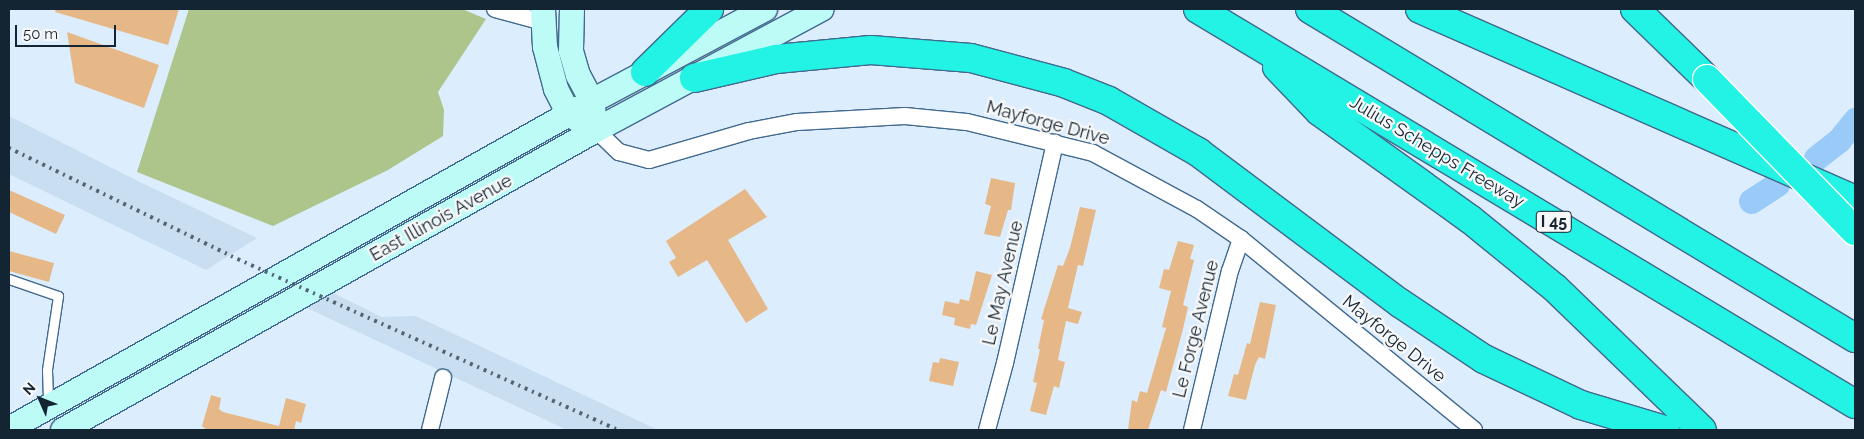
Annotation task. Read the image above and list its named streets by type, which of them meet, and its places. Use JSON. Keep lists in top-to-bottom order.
{
  "streets": {
    "highway": ["Julius Schepps Freeway", "I 45"],
    "main road": ["East Illinois Avenue"],
    "street": ["Mayforge Drive", "Le May Avenue", "Le Forge Avenue"]
  },
  "crossings": [
    ["Mayforge Drive", "East Illinois Avenue"],
    ["Mayforge Drive", "Le May Avenue"],
    ["Mayforge Drive", "Le Forge Avenue"]
  ],
  "scale_bar": "50 m",
  "north": "top left"
}
